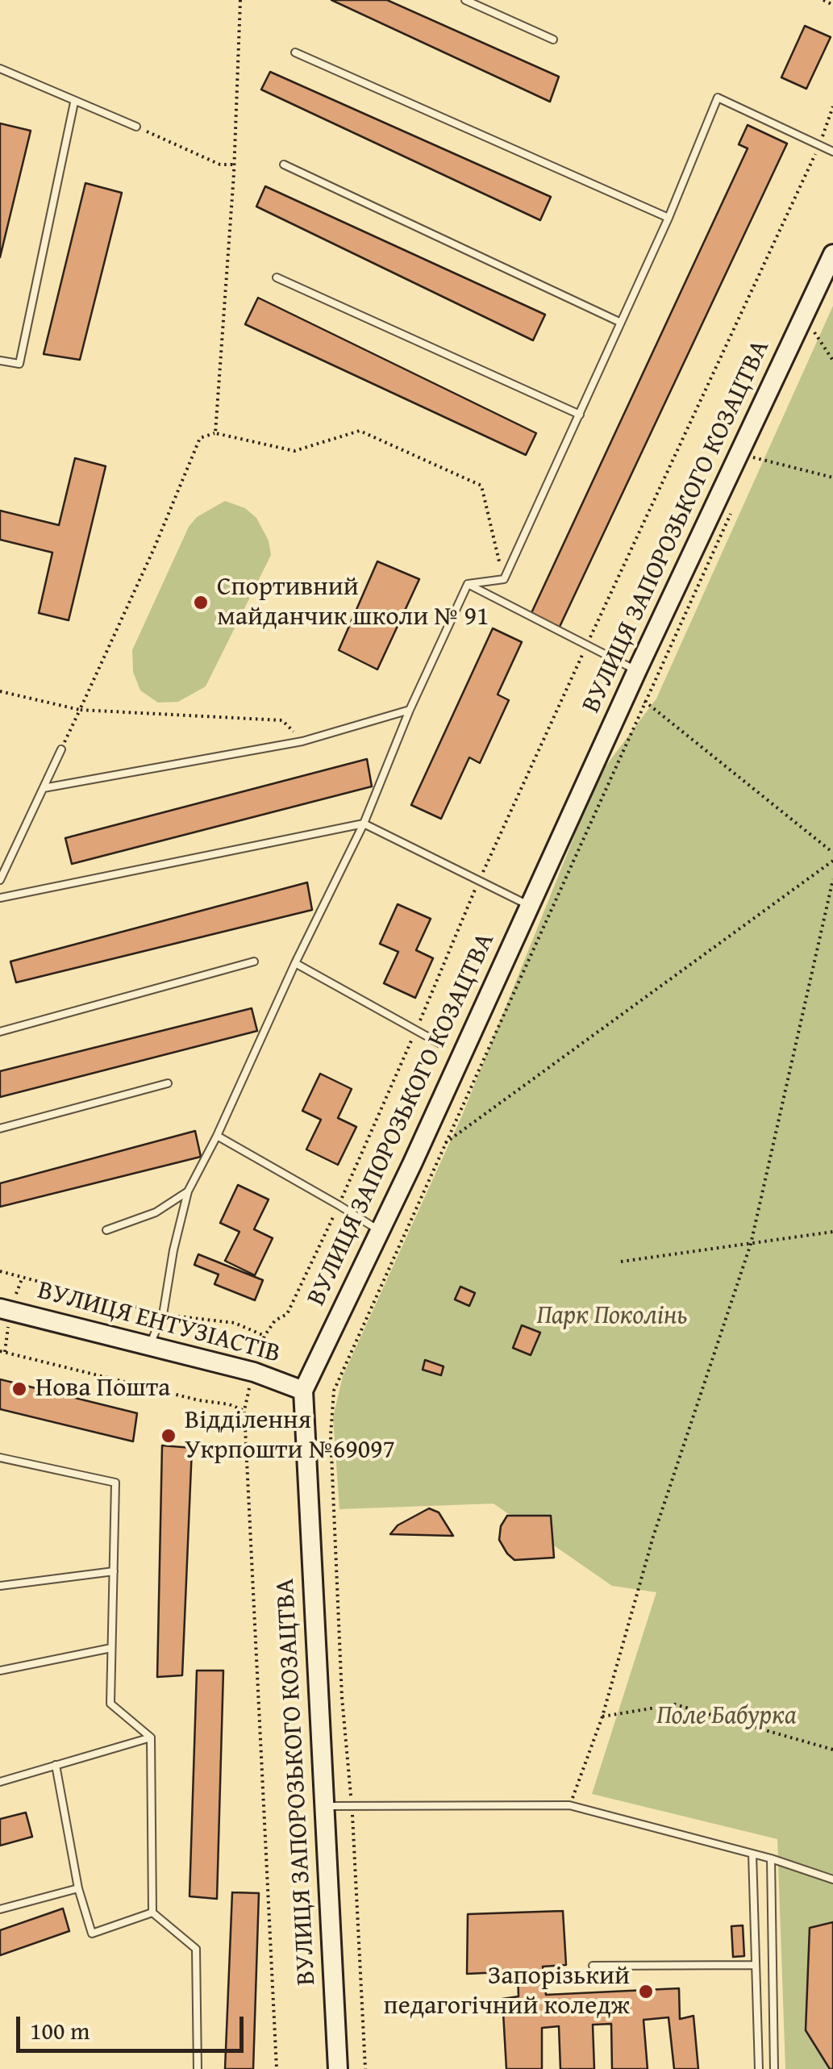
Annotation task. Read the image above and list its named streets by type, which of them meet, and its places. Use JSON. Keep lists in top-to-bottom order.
{
  "streets": {
    "street": ["ВУЛИЦЯ ЗАПОРОЗЬКОГО КОЗАЦТВА", "ВУЛИЦЯ ЕНТУЗІАСТІВ"]
  },
  "crossings": [
    ["ВУЛИЦЯ ЗАПОРОЗЬКОГО КОЗАЦТВА", "ВУЛИЦЯ ЕНТУЗІАСТІВ"]
  ],
  "parks": ["Парк Поколінь", "Поле Бабурка"],
  "places": [
    "Спортивний майданчик школи № 91",
    "Нова Пошта",
    "Відділення Укрпошти №69097",
    "Запорізький педагогічний коледж"
  ],
  "scale_bar": "100 m"
}
